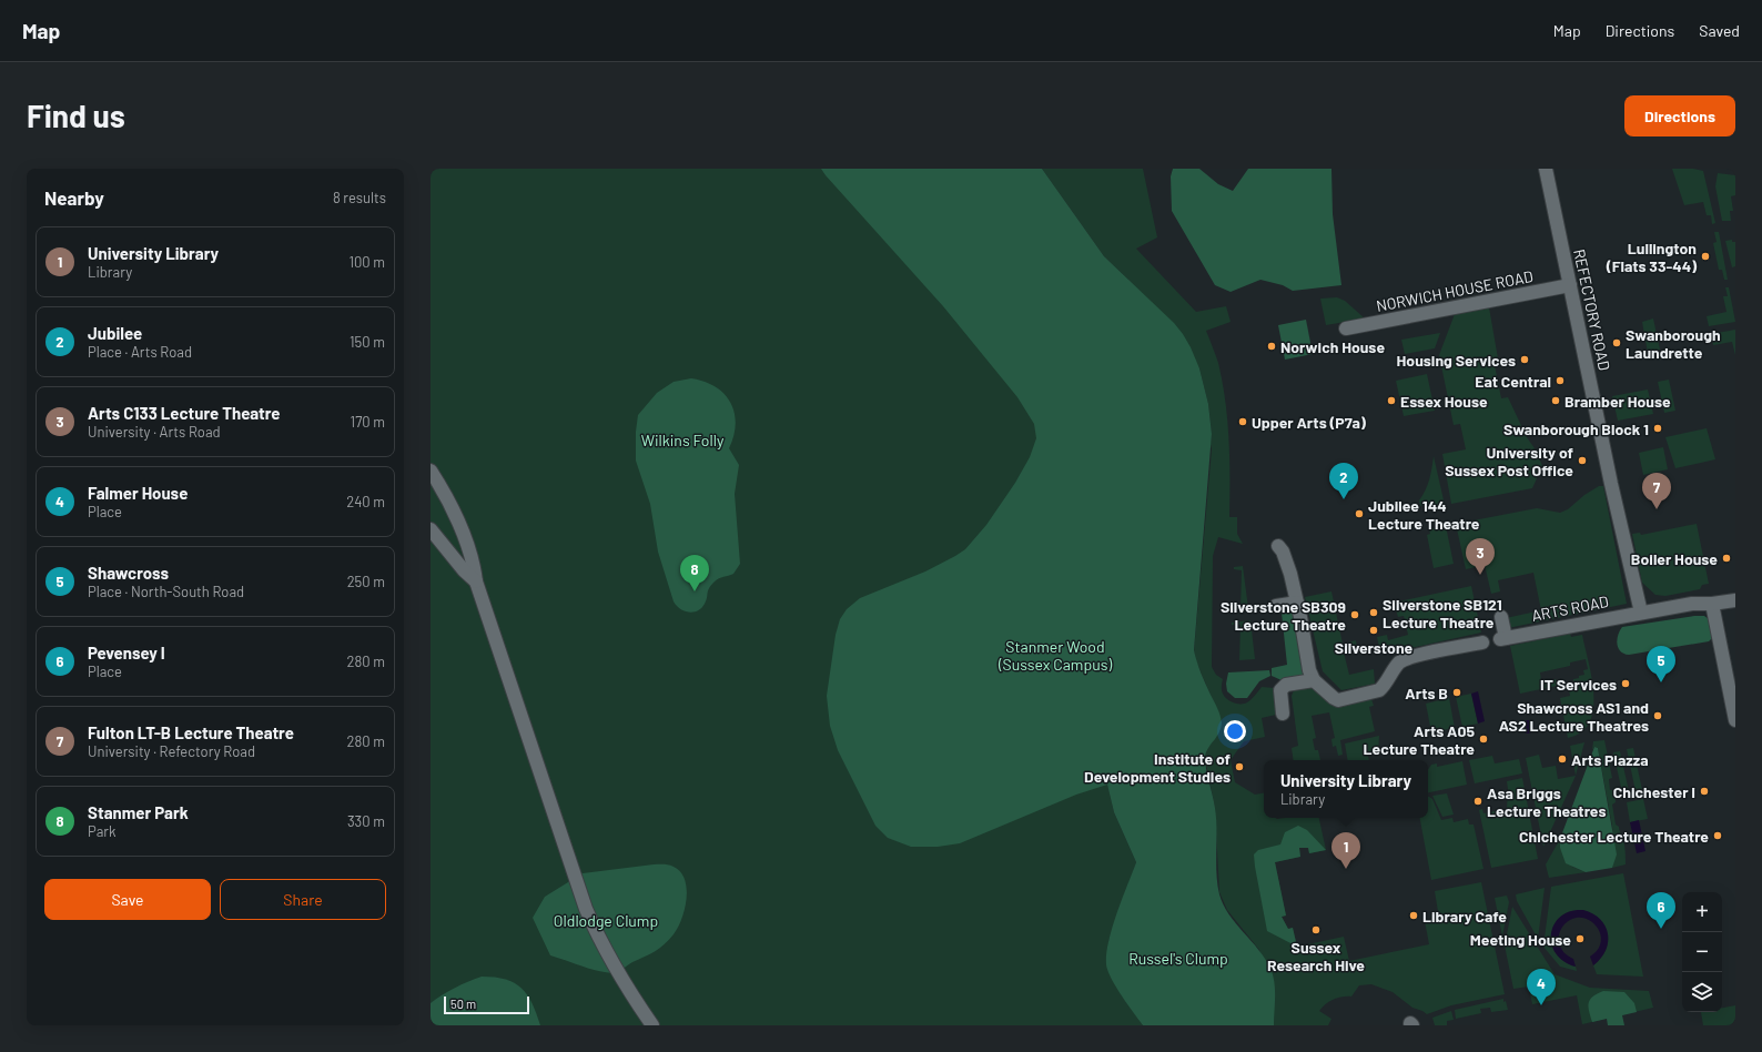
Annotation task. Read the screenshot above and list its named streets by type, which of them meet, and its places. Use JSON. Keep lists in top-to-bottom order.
{
  "streets": {
    "street": ["NORWICH HOUSE ROAD", "REFECTORY ROAD", "ARTS ROAD"]
  },
  "crossings": [
    ["NORWICH HOUSE ROAD", "REFECTORY ROAD"],
    ["REFECTORY ROAD", "ARTS ROAD"]
  ],
  "parks": [
    "Wilkins Folly",
    "Stanmer Wood (Sussex Campus)",
    "Oldlodge Clump",
    "Russel's Clump"
  ],
  "places": [
    "Lullington (Flats 33-44)",
    "Swanborough Laundrette",
    "Norwich House",
    "Housing Services",
    "Eat Central",
    "Essex House",
    "Bramber House",
    "Upper Arts (P7a)",
    "Swanborough Block 1",
    "University of Sussex Post Office",
    "Jubilee 144 Lecture Theatre",
    "Boiler House",
    "Silverstone SB121 Lecture Theatre",
    "Silverstone SB309 Lecture Theatre",
    "Silverstone",
    "IT Services",
    "Arts B",
    "Shawcross AS1 and AS2 Lecture Theatres",
    "Arts A05 Lecture Theatre",
    "Arts Piazza",
    "Institute of Development Studies",
    "Chichester I",
    "Asa Briggs Lecture Theatres",
    "Chichester Lecture Theatre",
    "Library Cafe",
    "Sussex Research Hive",
    "Meeting House"
  ],
  "scale_bar": "50 m",
  "page": {
    "header": "Map",
    "nav": ["Map", "Directions", "Saved"],
    "buttons": [
      "Directions",
      ["Save", "Share"]
    ],
    "title": "Find us",
    "heading": ["Nearby", "8 results"],
    "list": [
      {
        "mark": "1",
        "name": "University Library",
        "note": "Library",
        "value": "100 m"
      },
      {
        "mark": "2",
        "name": "Jubilee",
        "note": "Place · Arts Road",
        "value": "150 m"
      },
      {
        "mark": "3",
        "name": "Arts C133 Lecture Theatre",
        "note": "University · Arts Road",
        "value": "170 m"
      },
      {
        "mark": "4",
        "name": "Falmer House",
        "note": "Place",
        "value": "240 m"
      },
      {
        "mark": "5",
        "name": "Shawcross",
        "note": "Place · North-South Road",
        "value": "250 m"
      },
      {
        "mark": "6",
        "name": "Pevensey I",
        "note": "Place",
        "value": "280 m"
      },
      {
        "mark": "7",
        "name": "Fulton LT-B Lecture Theatre",
        "note": "University · Refectory Road",
        "value": "280 m"
      },
      {
        "mark": "8",
        "name": "Stanmer Park",
        "note": "Park",
        "value": "330 m"
      }
    ],
    "pins": [
      "2",
      "7",
      "3",
      "8",
      "5",
      "1",
      "6",
      "4"
    ],
    "popup": ["University Library", "Library"],
    "map_buttons": ["+", "−"],
    "scale": "50 m"
  }
}
